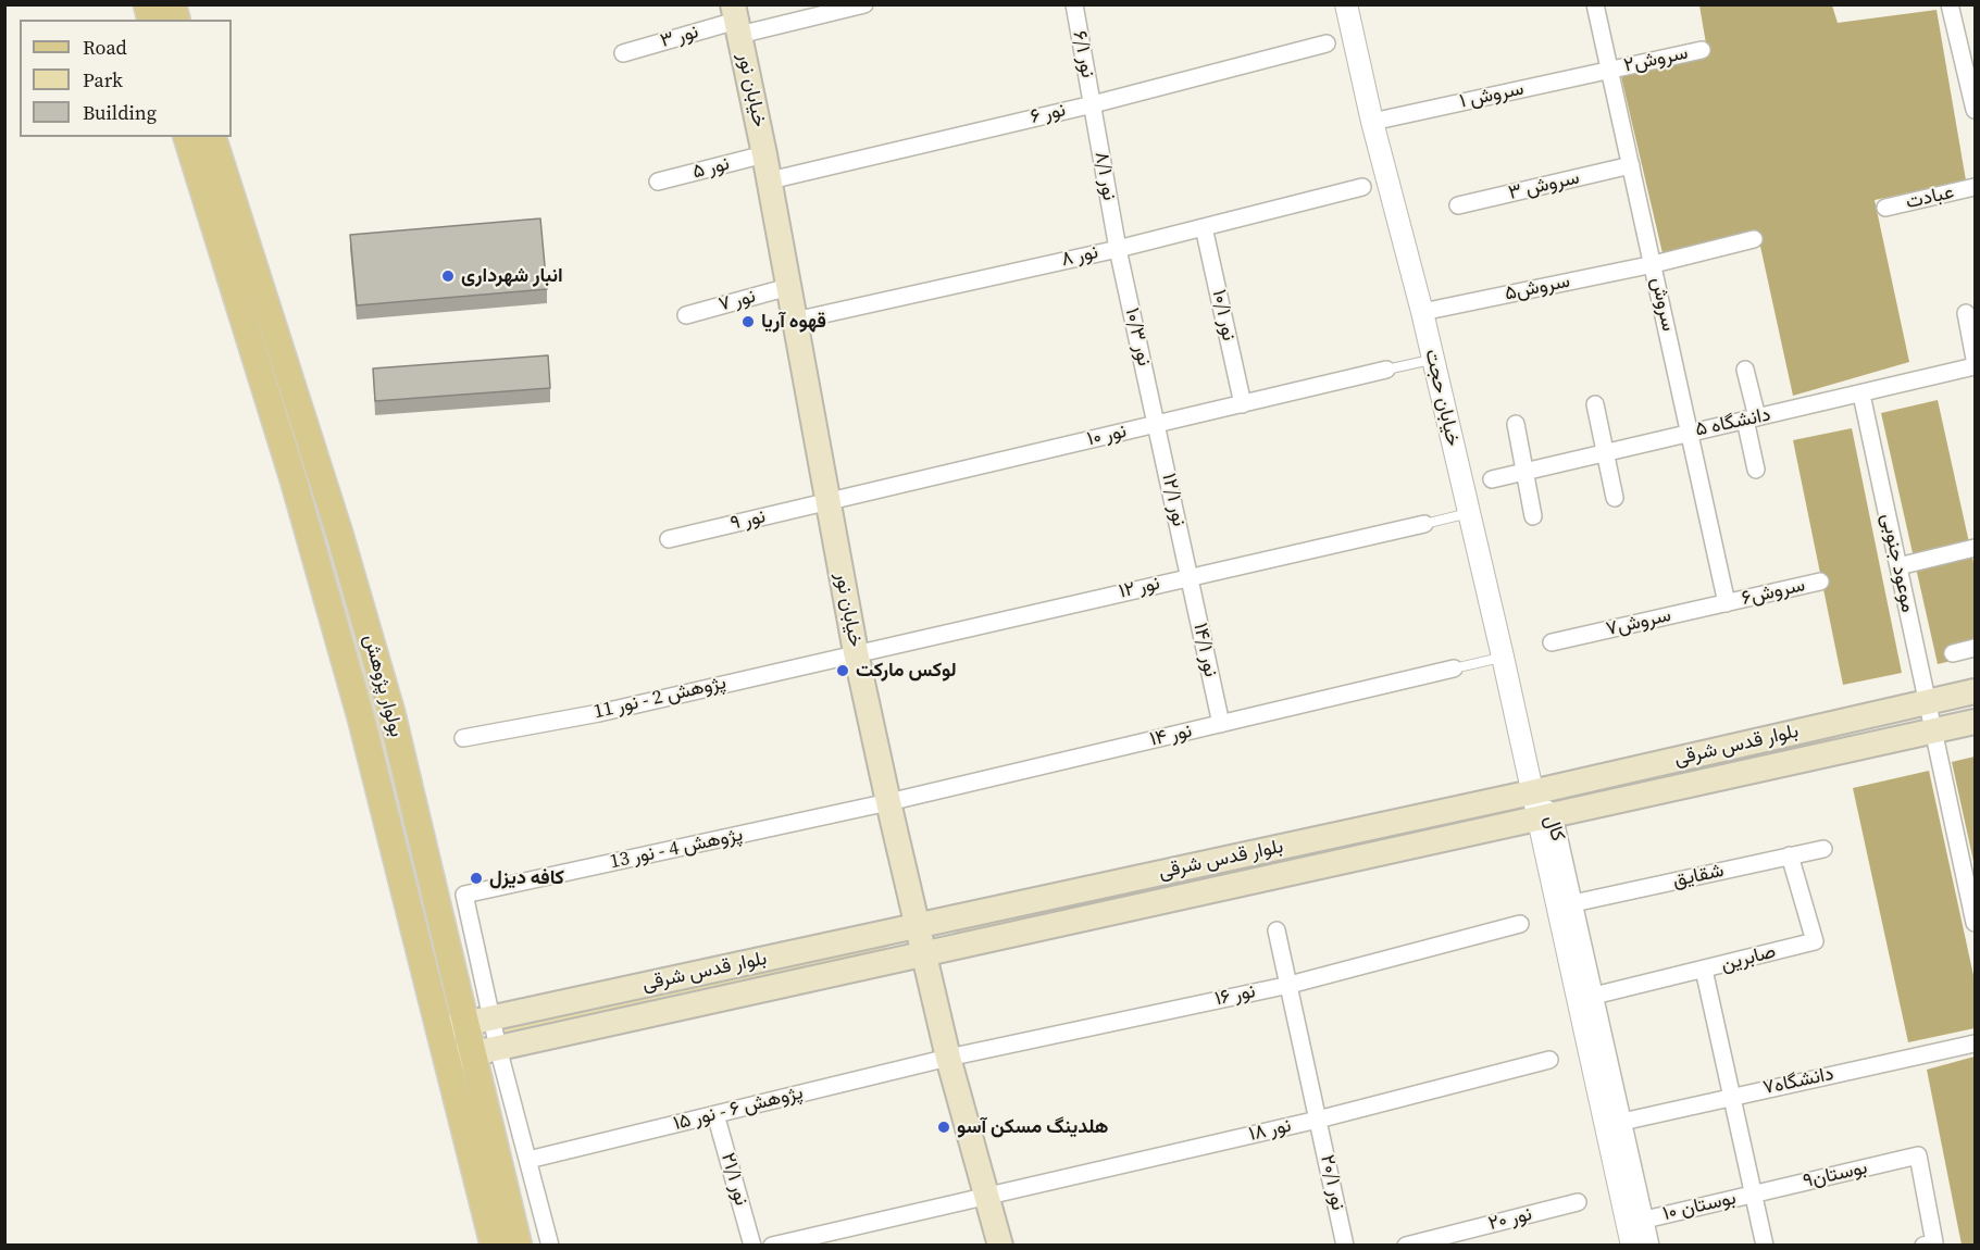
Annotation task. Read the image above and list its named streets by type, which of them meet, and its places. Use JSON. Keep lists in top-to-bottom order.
{
  "streets": {
    "main road": ["خیابان نور", "بولوار پژوهش", "بلوار قدس شرقی"],
    "street": [
      "نور ۳",
      "نور ۶/۱",
      "سروش۲",
      "سروش ۱",
      "نور ۶",
      "نور ۵",
      "نور ۸/۱",
      "سروش ۳",
      "عبادت",
      "نور ۸",
      "سروش۵",
      "نور ۷",
      "سروش",
      "نور ۱۰/۱",
      "نور ۱۰/۳",
      "خیابان حجت",
      "دانشگاه ۵",
      "نور ۱۰",
      "نور ۱۲/۱",
      "نور ۹",
      "موعود جنوبی",
      "نور ۱۲",
      "سروش۶",
      "سروش۷",
      "نور ۱۴/۱",
      "پژوهش 2 - نور 11",
      "نور ۱۴",
      "کال",
      "پژوهش 4 - نور 13",
      "شقایق",
      "صابرین",
      "نور ۱۶",
      "دانشگاه۷",
      "پژوهش ۶ - نور ۱۵",
      "نور ۱۸",
      "بوستان۹",
      "نور ۲۱/۱",
      "نور ۲۰/۱",
      "بوستان ۱۰",
      "نور ۲۰"
    ]
  },
  "crossings": [
    ["نور ۳", "خیابان نور"],
    ["نور ۶/۱", "نور ۶"],
    ["نور ۶/۱", "نور ۸/۱"],
    ["سروش۲", "سروش ۱"],
    ["سروش۲", "سروش"],
    ["خیابان نور", "نور ۶"],
    ["خیابان نور", "نور ۵"],
    ["خیابان نور", "نور ۸"],
    ["خیابان نور", "نور ۷"],
    ["خیابان نور", "نور ۱۰"],
    ["خیابان نور", "نور ۹"],
    ["خیابان نور", "نور ۱۲"],
    ["خیابان نور", "پژوهش 2 - نور 11"],
    ["خیابان نور", "نور ۱۴"],
    ["خیابان نور", "بلوار قدس شرقی"],
    ["خیابان نور", "پژوهش 4 - نور 13"],
    ["خیابان نور", "نور ۱۶"],
    ["خیابان نور", "پژوهش ۶ - نور ۱۵"],
    ["خیابان نور", "نور ۱۸"],
    ["سروش ۱", "سروش"],
    ["سروش ۱", "خیابان حجت"],
    ["نور ۶", "نور ۸/۱"],
    ["نور ۶", "خیابان حجت"],
    ["نور ۸/۱", "نور ۸"],
    ["نور ۸/۱", "نور ۱۰/۳"],
    ["سروش ۳", "سروش"],
    ["نور ۸", "نور ۱۰/۱"],
    ["نور ۸", "نور ۱۰/۳"],
    ["سروش۵", "سروش"],
    ["سروش۵", "خیابان حجت"],
    ["سروش", "دانشگاه ۵"],
    ["سروش", "سروش۶"],
    ["سروش", "سروش۷"],
    ["نور ۱۰/۱", "نور ۱۰"],
    ["نور ۱۰/۳", "نور ۱۰"],
    ["نور ۱۰/۳", "نور ۱۲/۱"],
    ["خیابان حجت", "بلوار قدس شرقی"],
    ["خیابان حجت", "کال"],
    ["دانشگاه ۵", "موعود جنوبی"],
    ["نور ۱۰", "نور ۱۲/۱"],
    ["نور ۱۰", "نور ۹"],
    ["نور ۱۲/۱", "نور ۱۲"],
    ["نور ۱۲/۱", "نور ۱۴/۱"],
    ["موعود جنوبی", "بلوار قدس شرقی"],
    ["نور ۱۲", "نور ۱۴/۱"],
    ["نور ۱۲", "پژوهش 2 - نور 11"],
    ["سروش۶", "سروش۷"],
    ["نور ۱۴/۱", "نور ۱۴"],
    ["بولوار پژوهش", "بلوار قدس شرقی"],
    ["نور ۱۴", "پژوهش 4 - نور 13"],
    ["بلوار قدس شرقی", "کال"],
    ["بلوار قدس شرقی", "پژوهش 4 - نور 13"],
    ["کال", "شقایق"],
    ["کال", "صابرین"],
    ["کال", "دانشگاه۷"],
    ["کال", "بوستان ۱۰"],
    ["شقایق", "صابرین"],
    ["نور ۱۶", "پژوهش ۶ - نور ۱۵"],
    ["نور ۱۶", "نور ۲۰/۱"],
    ["پژوهش ۶ - نور ۱۵", "نور ۲۱/۱"],
    ["نور ۱۸", "نور ۲۰/۱"],
    ["بوستان۹", "بوستان ۱۰"]
  ],
  "places": [
    "انبار شهرداری",
    "قهوه آریا",
    "لوکس مارکت",
    "کافه دیزل",
    "هلدینگ مسکن آسو"
  ],
  "legend": ["Road", "Park", "Building"]
}
